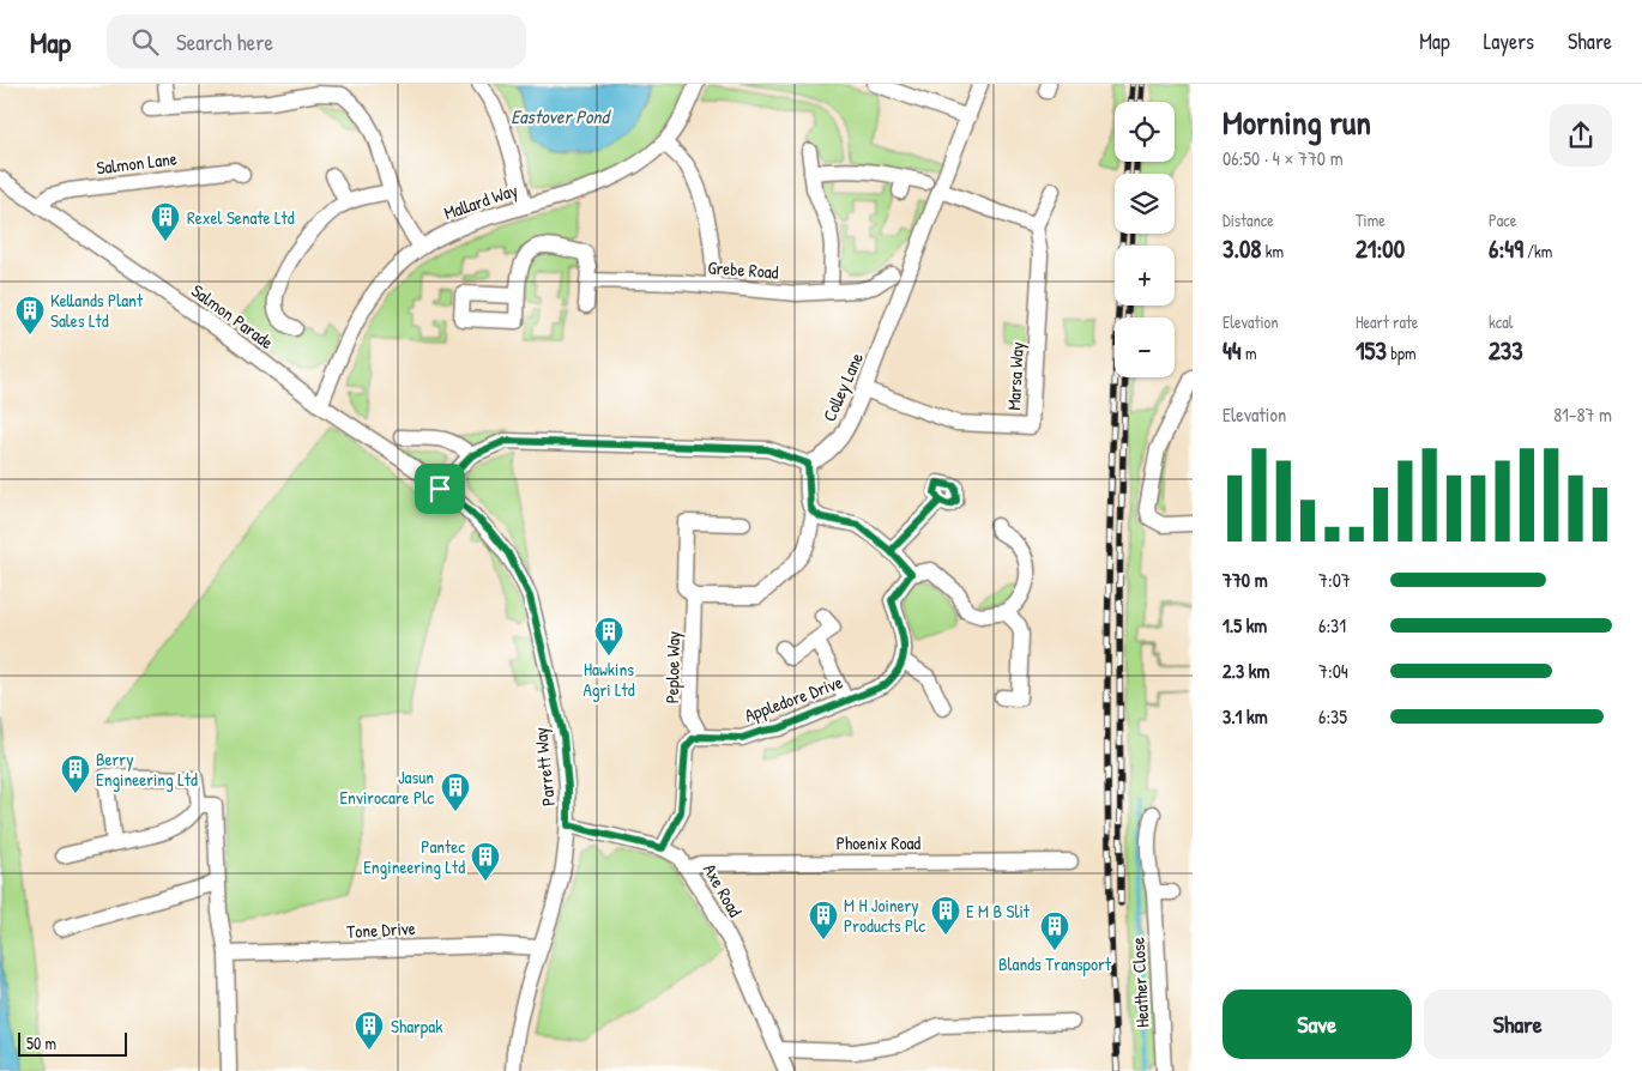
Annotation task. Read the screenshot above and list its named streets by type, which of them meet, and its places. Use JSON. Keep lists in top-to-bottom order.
{
  "streets": {
    "street": [
      "Salmon Lane",
      "Mallard Way",
      "Grebe Road",
      "Salmon Parade",
      "Marsa Way",
      "Colley Lane",
      "Peploe Way",
      "Appledore Drive",
      "Parrett Way",
      "Phoenix Road",
      "Axe Road",
      "Tone Drive",
      "Heather Close"
    ]
  },
  "crossings": [
    ["Salmon Lane", "Salmon Parade"],
    ["Mallard Way", "Salmon Parade"],
    ["Salmon Parade", "Parrett Way"],
    ["Marsa Way", "Colley Lane"],
    ["Peploe Way", "Appledore Drive"],
    ["Parrett Way", "Axe Road"],
    ["Parrett Way", "Tone Drive"],
    ["Phoenix Road", "Axe Road"]
  ],
  "water": ["Eastover Pond"],
  "places": {
    "building": [
      "Rexel Senate Ltd",
      "Kellands Plant Sales Ltd",
      "Hawkins Agri Ltd",
      "Berry Engineering Ltd",
      "Jasun Envirocare Plc",
      "Pantec Engineering Ltd",
      "E M B Slit",
      "M H Joinery Products Plc",
      "Blands Transport",
      "Sharpak"
    ]
  },
  "scale_bar": "50 m",
  "page": {
    "header": "Map",
    "search": "Search here",
    "nav": ["Map", "Layers", "Share"],
    "heading": ["Morning run", "06:50 · 4 × 770 m"],
    "map_buttons": ["+", "−"],
    "stats": [
      ["Distance", "3.08 km"],
      ["Time", "21:00"],
      ["Pace", "6:49 /km"],
      ["Elevation", "44 m"],
      ["Heart rate", "153 bpm"],
      ["kcal", "233"]
    ],
    "chart": ["Elevation", "81–87 m"],
    "list": [
      {
        "name": "770 m",
        "note": "7:07"
      },
      {
        "name": "1.5 km",
        "note": "6:31"
      },
      {
        "name": "2.3 km",
        "note": "7:04"
      },
      {
        "name": "3.1 km",
        "note": "6:35"
      }
    ],
    "buttons": ["Save", "Share"],
    "scale": "50 m"
  }
}
